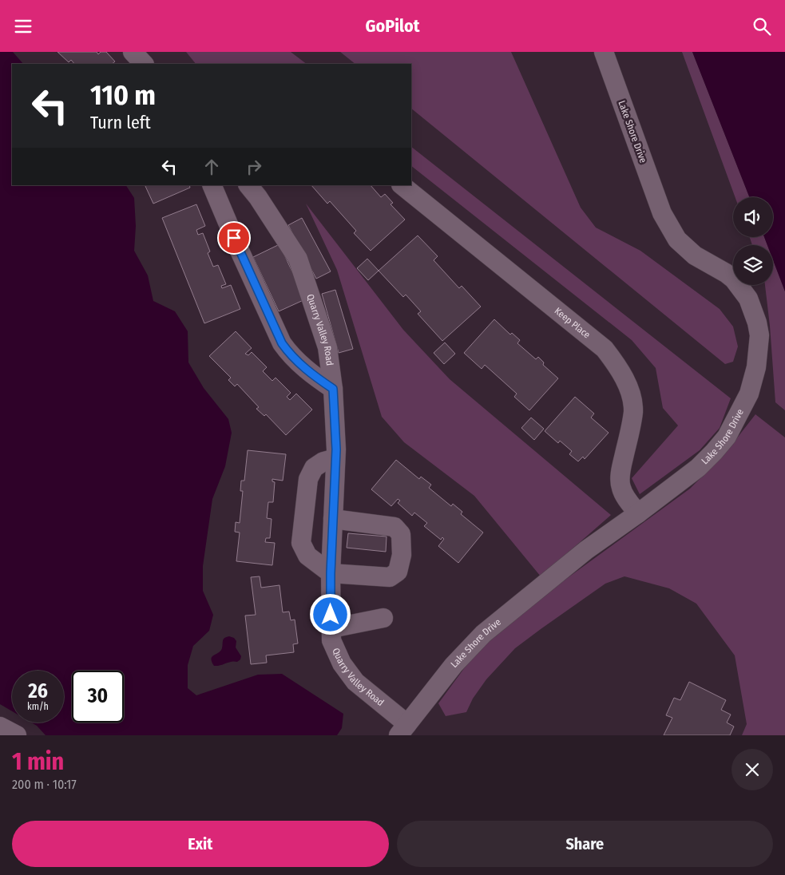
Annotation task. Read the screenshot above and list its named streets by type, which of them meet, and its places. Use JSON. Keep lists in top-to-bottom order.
{
  "streets": {
    "street": ["Lake Shore Drive", "Keep Place", "Quarry Valley Road"]
  },
  "crossings": [
    ["Lake Shore Drive", "Keep Place"],
    ["Lake Shore Drive", "Quarry Valley Road"]
  ],
  "page": {
    "header": "GoPilot",
    "turn": ["110 m", "Turn left"],
    "speed": "26 km/h",
    "limit": "30",
    "heading": ["1 min", "200 m · 10:17"],
    "buttons": ["Exit", "Share"]
  }
}
